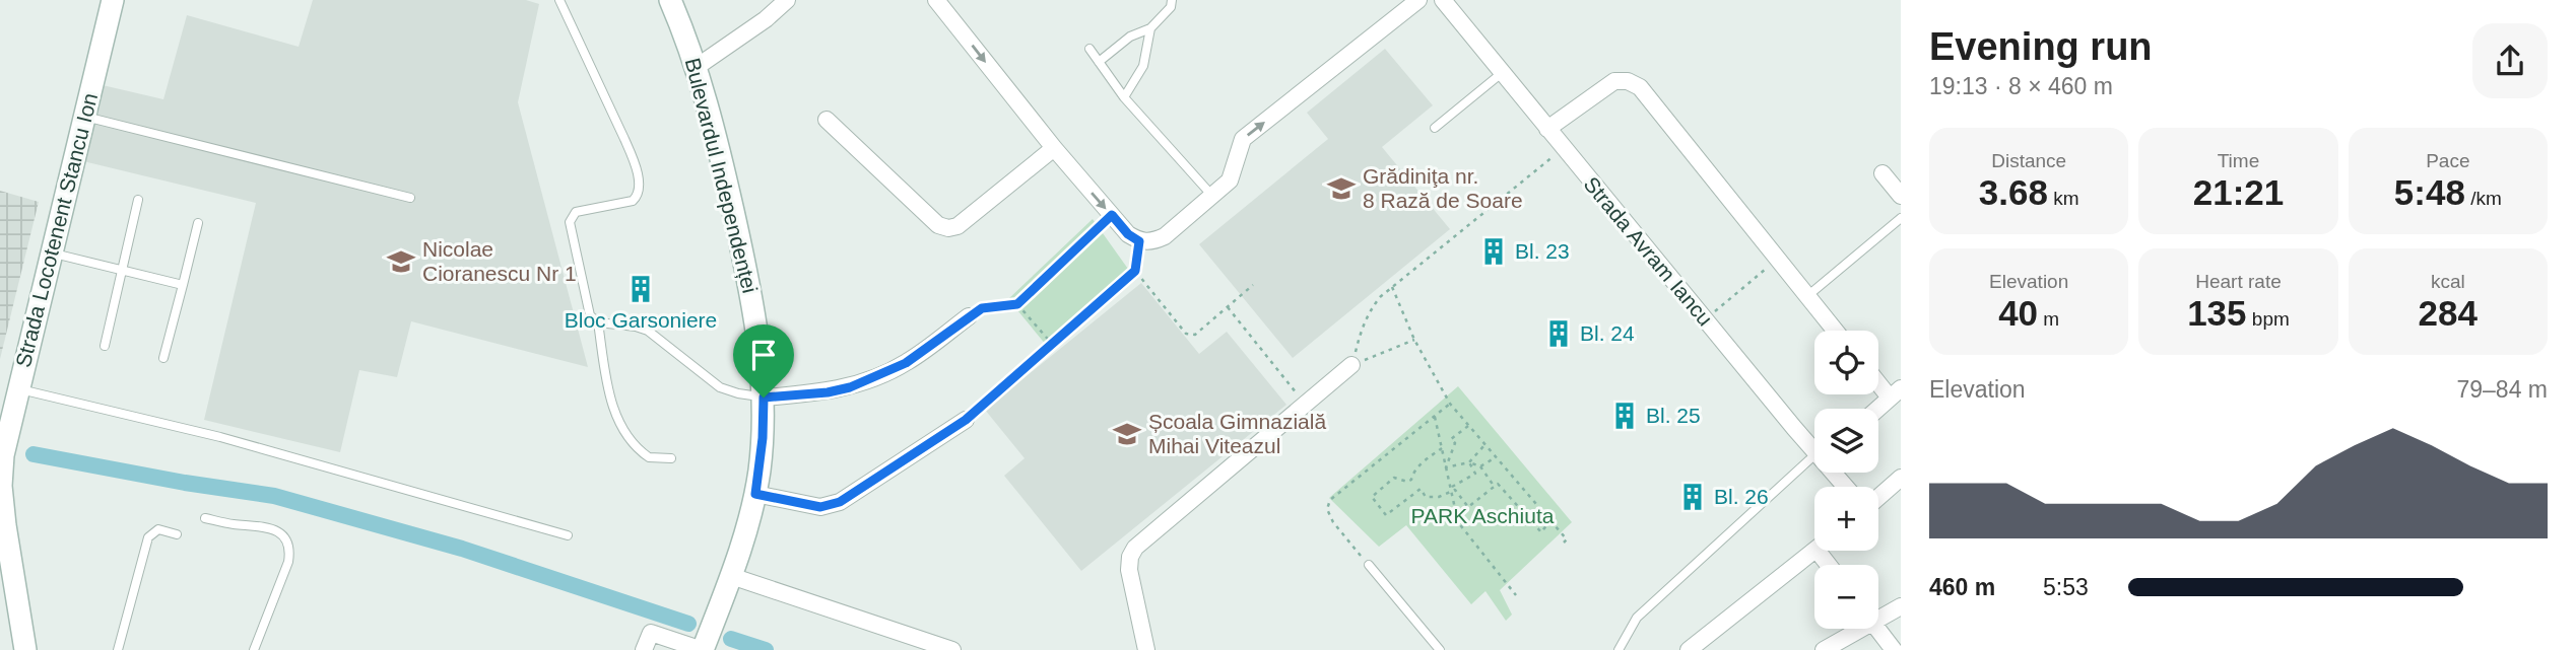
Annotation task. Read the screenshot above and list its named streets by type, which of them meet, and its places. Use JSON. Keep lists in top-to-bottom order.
{
  "streets": {
    "main road": ["Bulevardul Independenței", "Strada Locotenent Stancu Ion"],
    "street": ["Strada Avram Iancu"]
  },
  "parks": ["PARK Aschiuta"],
  "places": {
    "school or university": ["Grădiniţa nr. 8 Rază de Soare", "Nicolae Cioranescu Nr 1", "Școala Gimnazială Mihai Viteazul"],
    "building": [
      "Bl. 23",
      "Bloc Garsoniere",
      "Bl. 24",
      "Bl. 25",
      "Bl. 26"
    ]
  },
  "page": {
    "heading": ["Evening run", "19:13 · 8 × 460 m"],
    "stats": [
      ["Distance", "3.68 km"],
      ["Time", "21:21"],
      ["Pace", "5:48 /km"],
      ["Elevation", "40 m"],
      ["Heart rate", "135 bpm"],
      ["kcal", "284"]
    ],
    "map_buttons": ["+", "−"],
    "chart": ["Elevation", "79–84 m"],
    "list": [
      {
        "name": "460 m",
        "note": "5:53"
      }
    ]
  }
}
